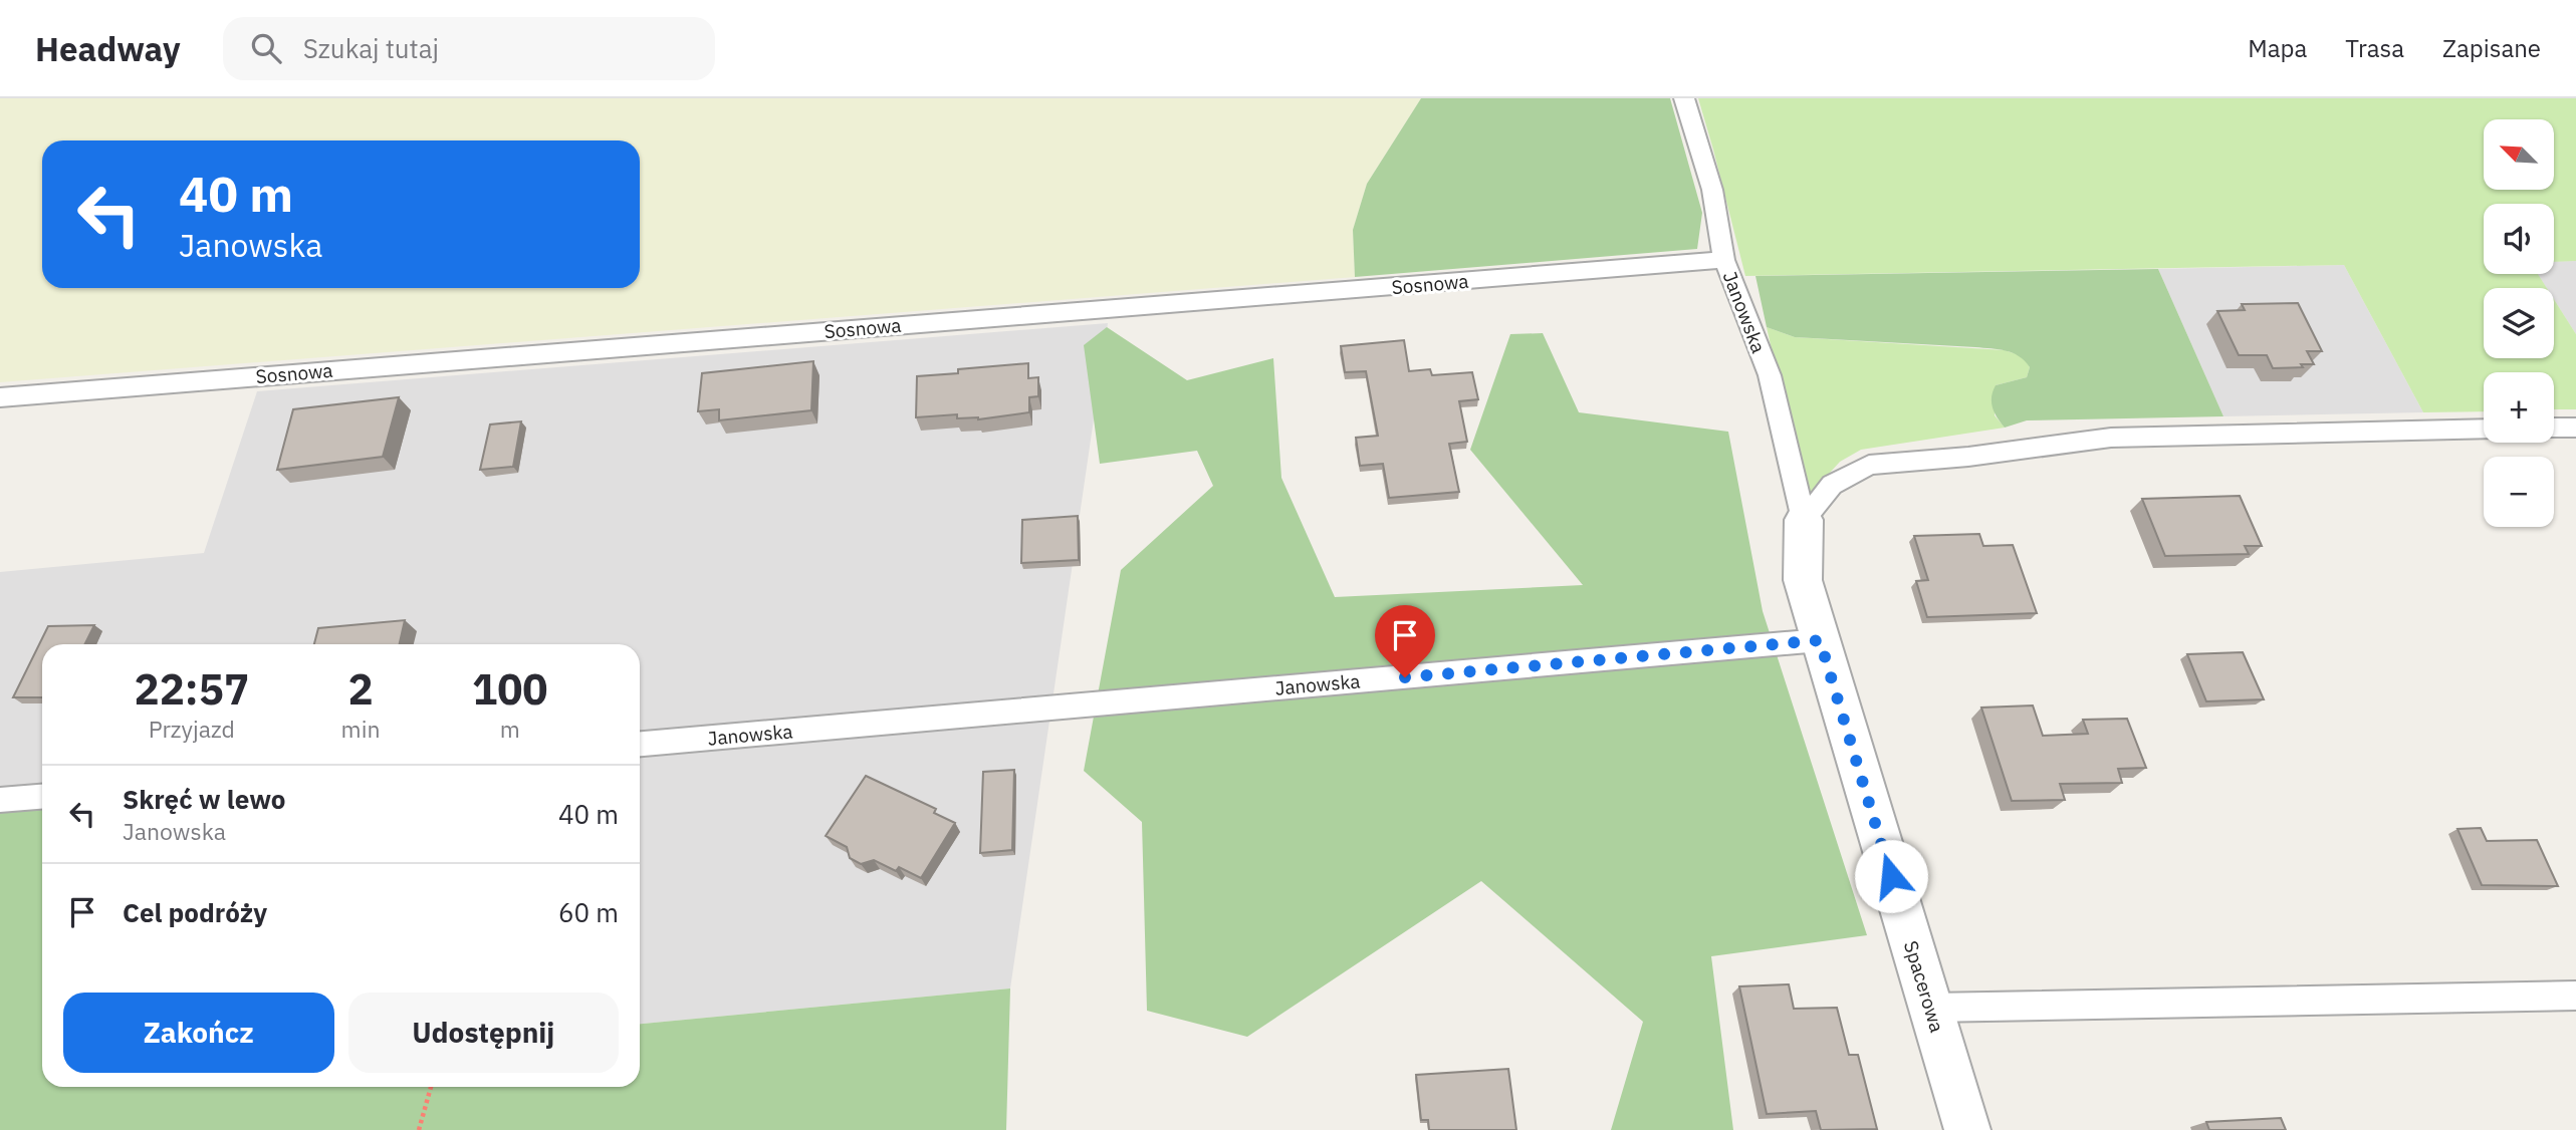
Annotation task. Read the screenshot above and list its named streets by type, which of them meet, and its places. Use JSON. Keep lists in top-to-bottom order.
{
  "streets": {
    "street": ["Janowska", "Spacerowa"],
    "lane": ["Sosnowa"]
  },
  "crossings": [
    ["Sosnowa", "Janowska"],
    ["Janowska", "Spacerowa"]
  ],
  "north": "top left",
  "page": {
    "header": "Headway",
    "search": "Szukaj tutaj",
    "nav": ["Mapa", "Trasa", "Zapisane"],
    "map_buttons": ["+", "−"],
    "turn": ["40 m", "Janowska"],
    "eta": [
      "22:57",
      "Przyjazd",
      "2",
      "min",
      "100",
      "m"
    ],
    "list": [
      {
        "name": "Skręć w lewo",
        "note": "Janowska",
        "value": "40 m"
      },
      {
        "name": "Cel podróży",
        "value": "60 m"
      }
    ],
    "buttons": ["Zakończ", "Udostępnij"]
  }
}
